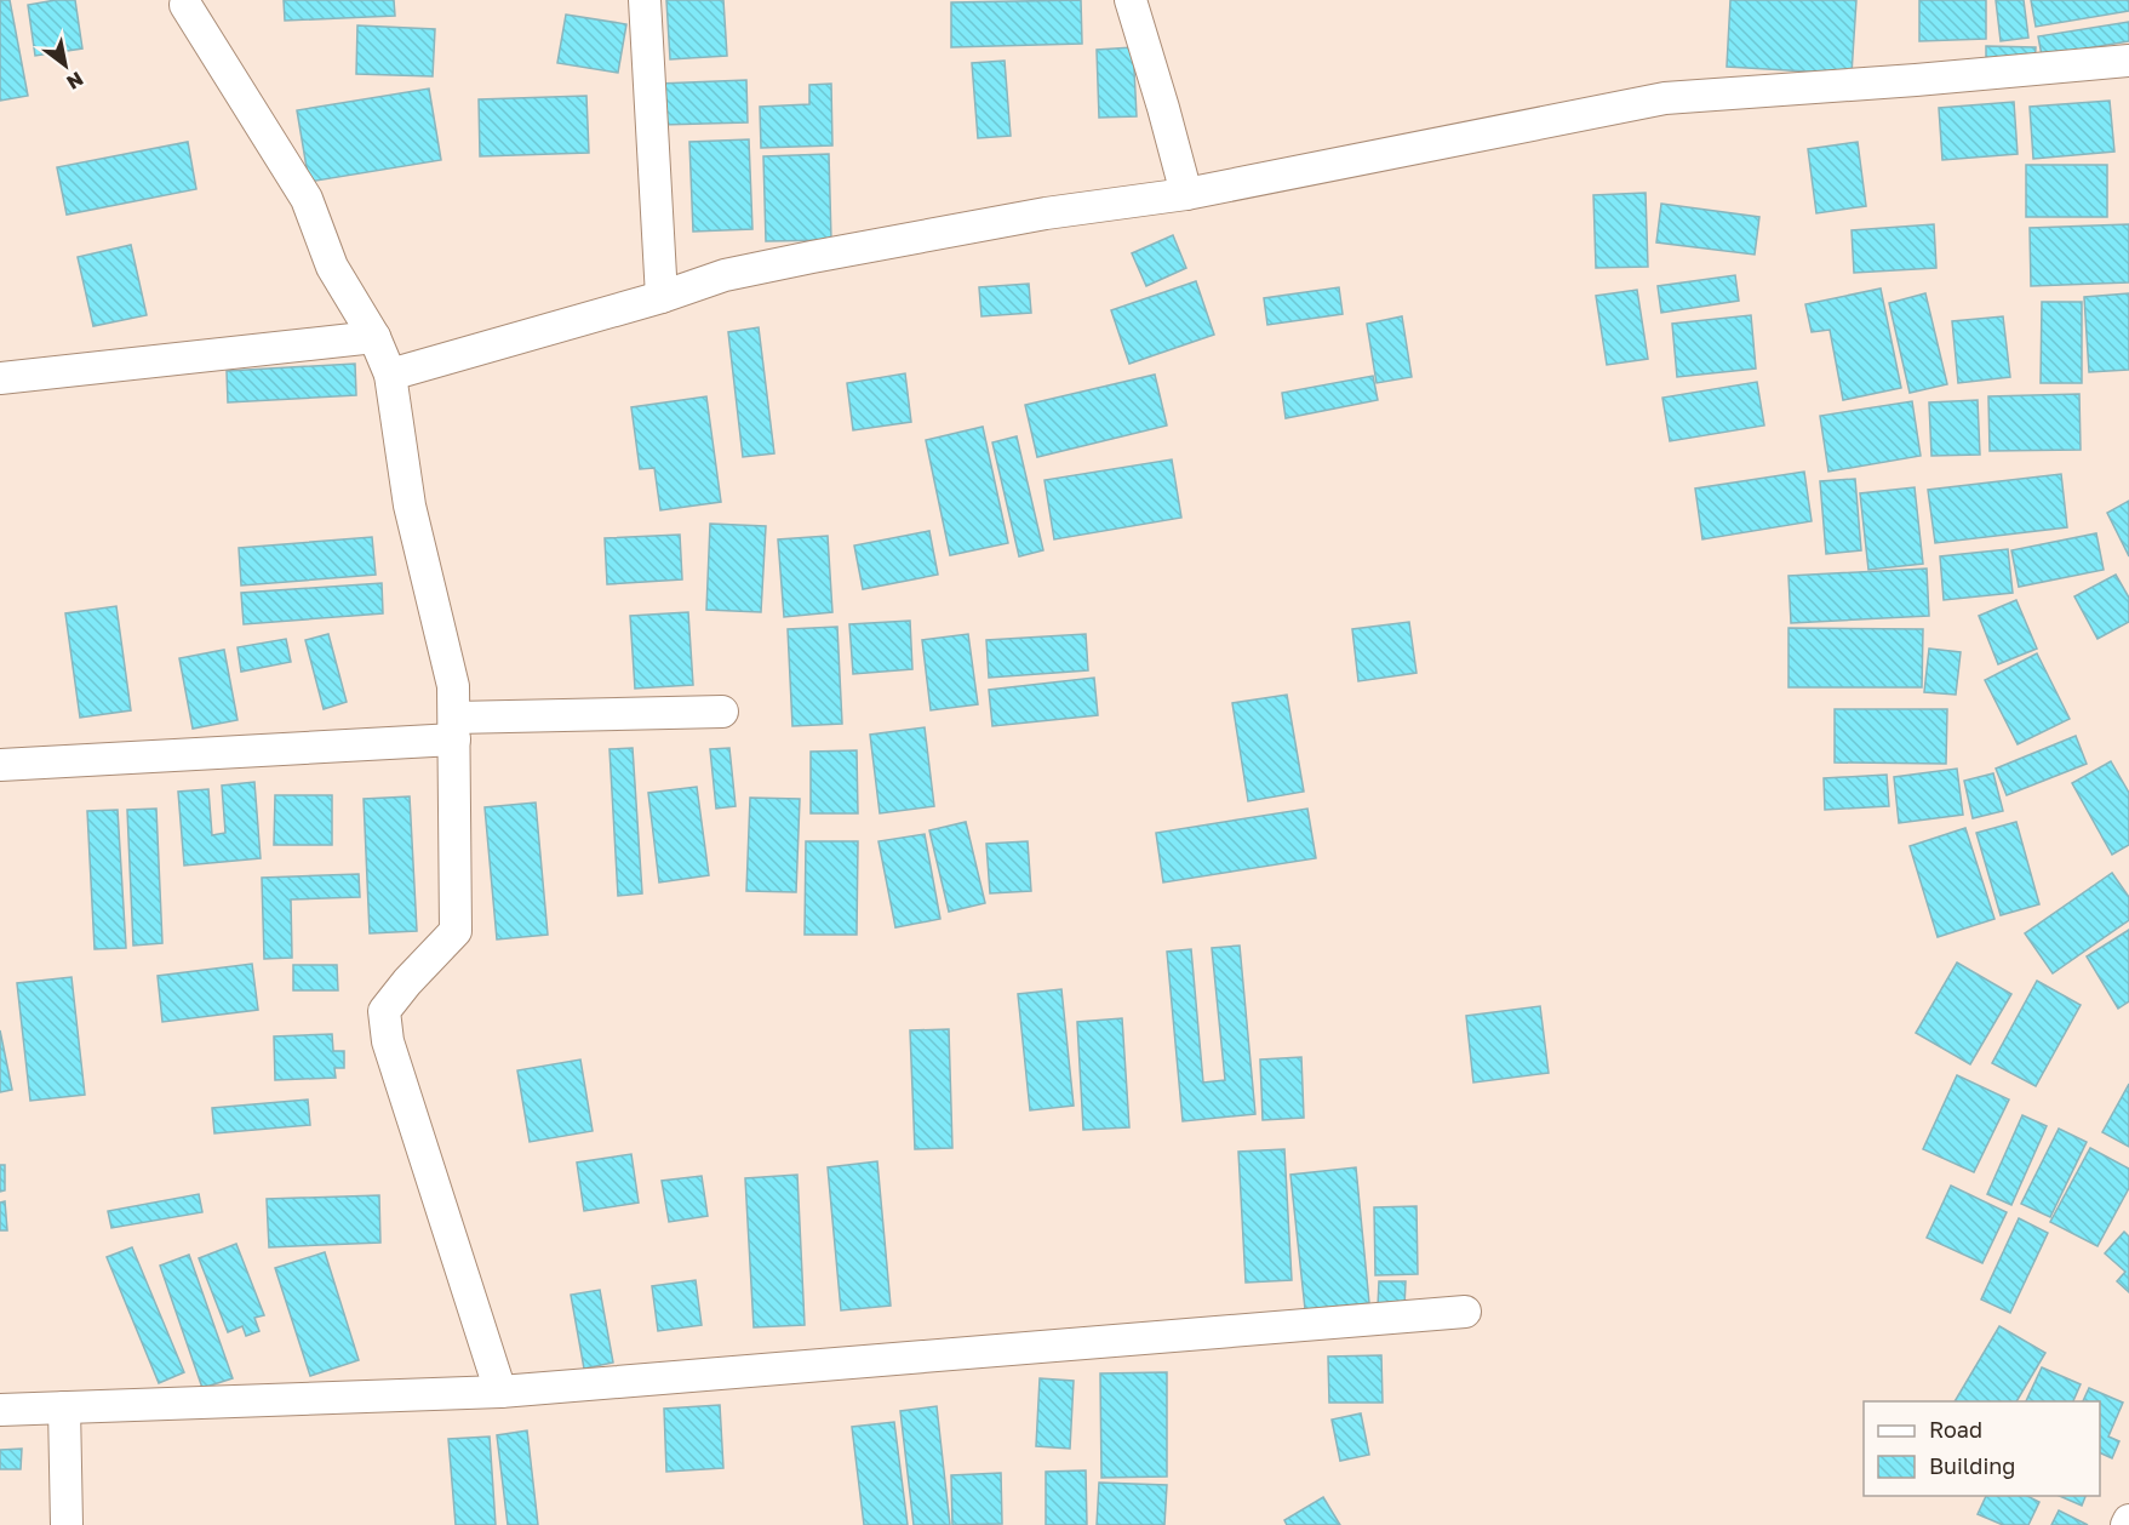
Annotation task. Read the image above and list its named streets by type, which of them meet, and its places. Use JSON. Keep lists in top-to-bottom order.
{
  "legend": ["Road", "Building"],
  "north": "bottom right"
}
